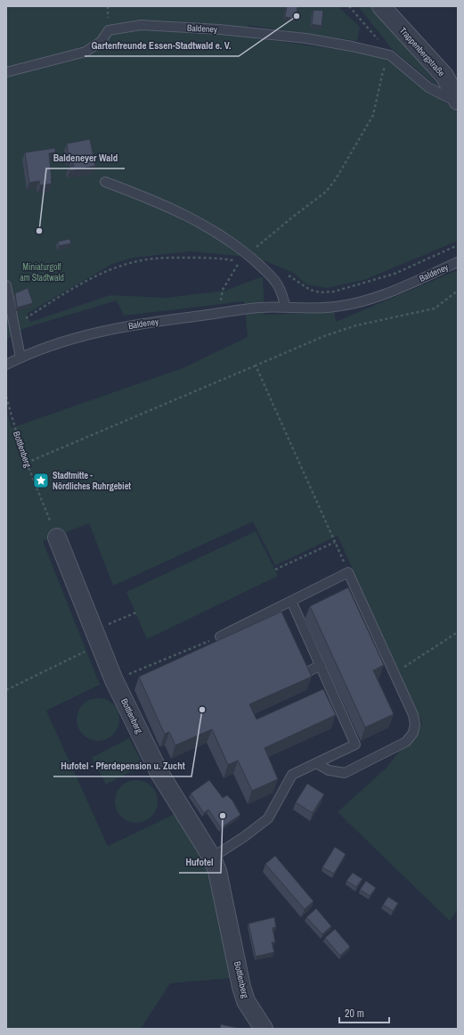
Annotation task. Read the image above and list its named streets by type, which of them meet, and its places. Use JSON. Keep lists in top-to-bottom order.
{
  "streets": {
    "street": ["Trappenbergstraße", "Bottlenberg"],
    "lane": ["Baldeney"]
  },
  "crossings": [
    ["Baldeney", "Trappenbergstraße"]
  ],
  "parks": ["Miniaturgolf am Stadtwald"],
  "places": {
    "other": [
      "Gartenfreunde Essen-Stadtwald e. V.",
      "Baldeneyer Wald",
      "Hufotel - Pferdepension u. Zucht",
      "Hufotel"
    ],
    "place": ["Stadtmitte - Nördliches Ruhrgebiet"]
  },
  "scale_bar": "20 m"
}
